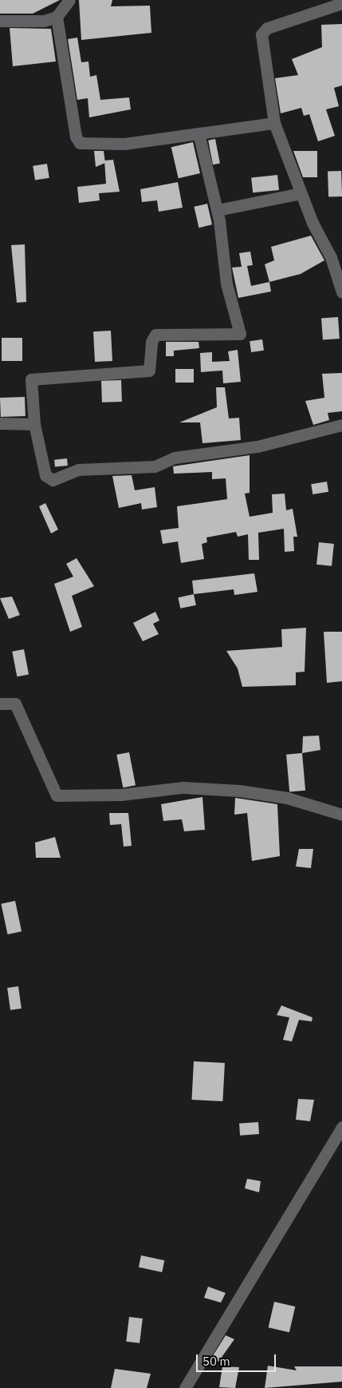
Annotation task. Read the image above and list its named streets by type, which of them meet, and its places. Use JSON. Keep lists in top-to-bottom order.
{
  "scale_bar": "50 m"
}
